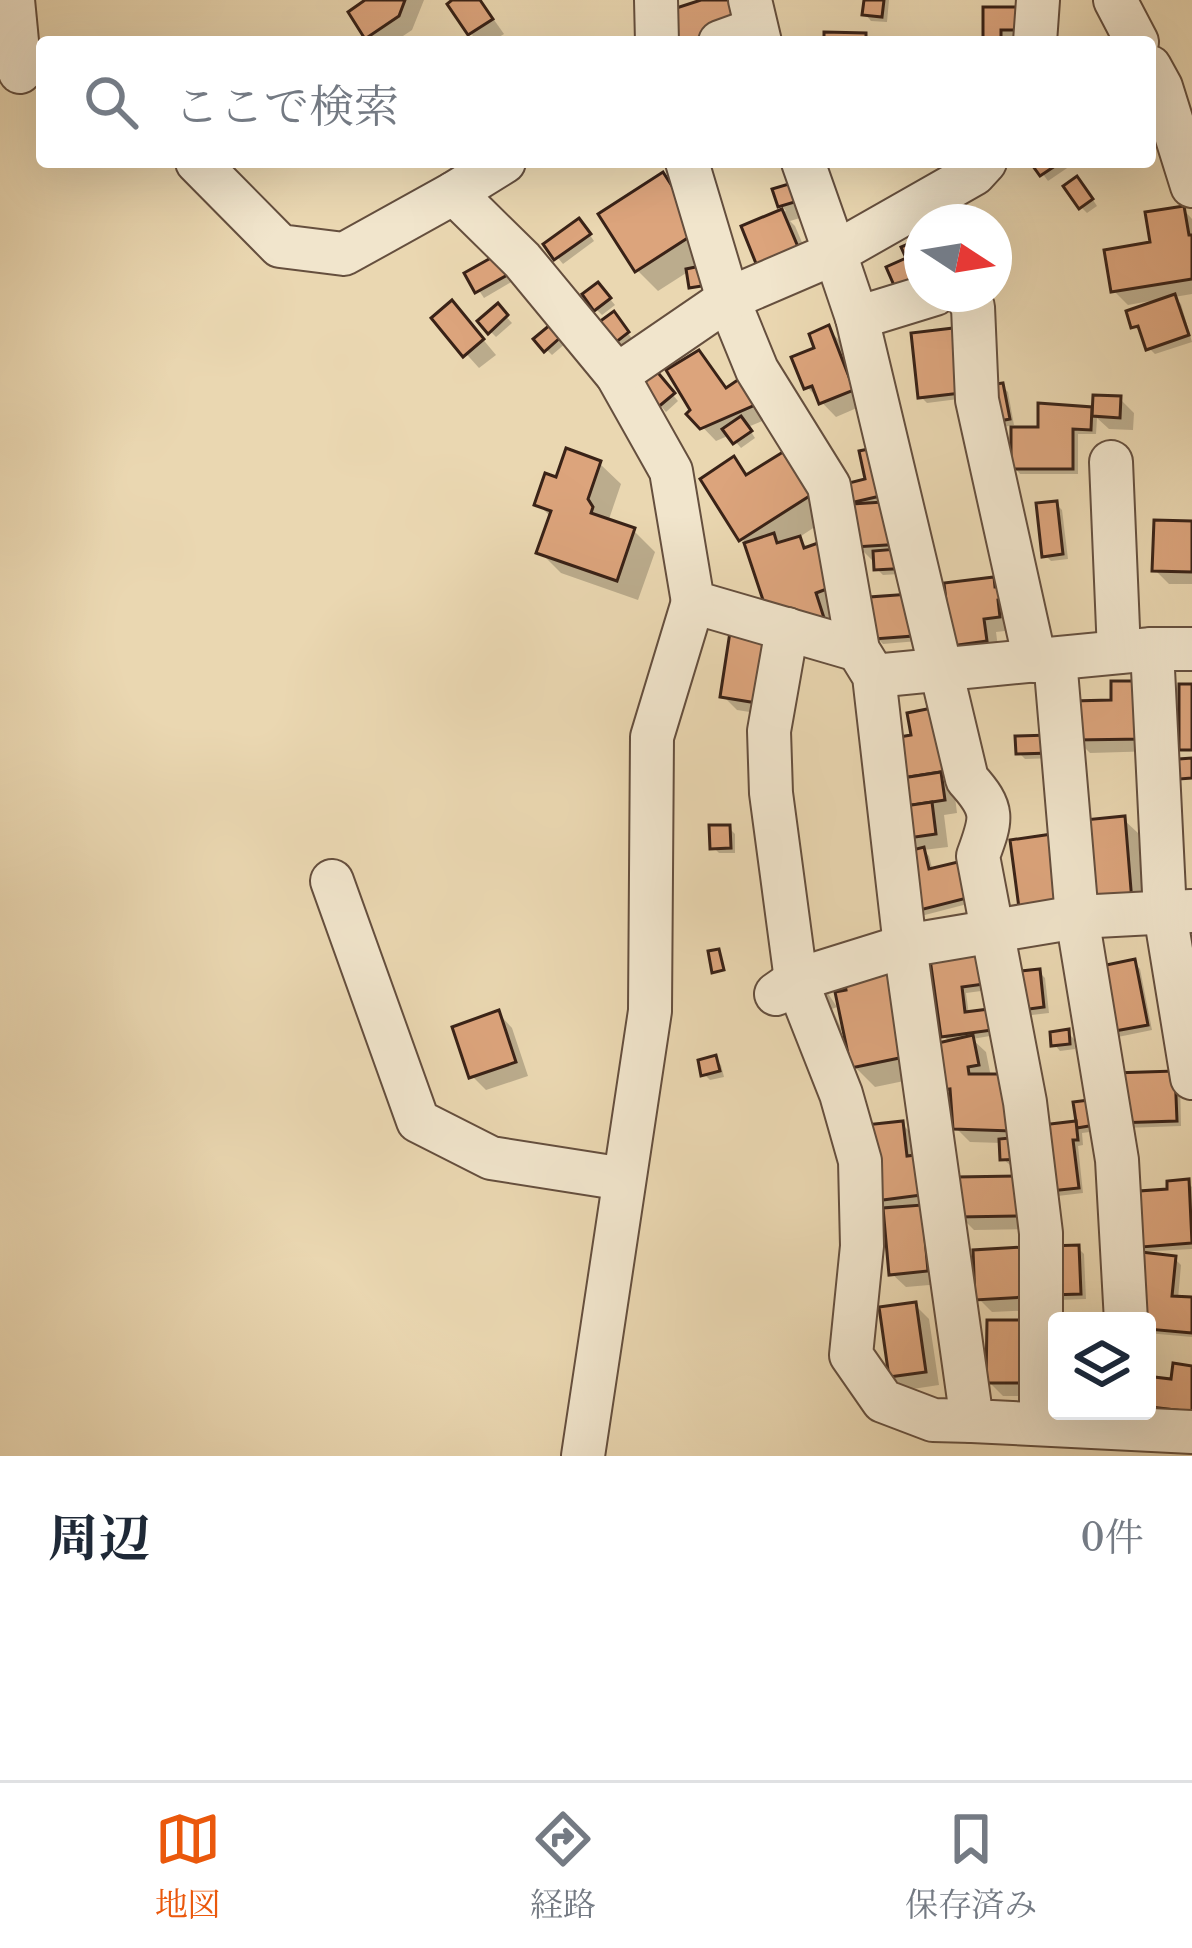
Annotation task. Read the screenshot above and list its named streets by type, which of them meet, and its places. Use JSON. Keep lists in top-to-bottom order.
{
  "north": "right",
  "page": {
    "search": "ここで検索",
    "heading": ["周辺", "0件"],
    "nav": ["地図", "経路", "保存済み"]
  }
}
